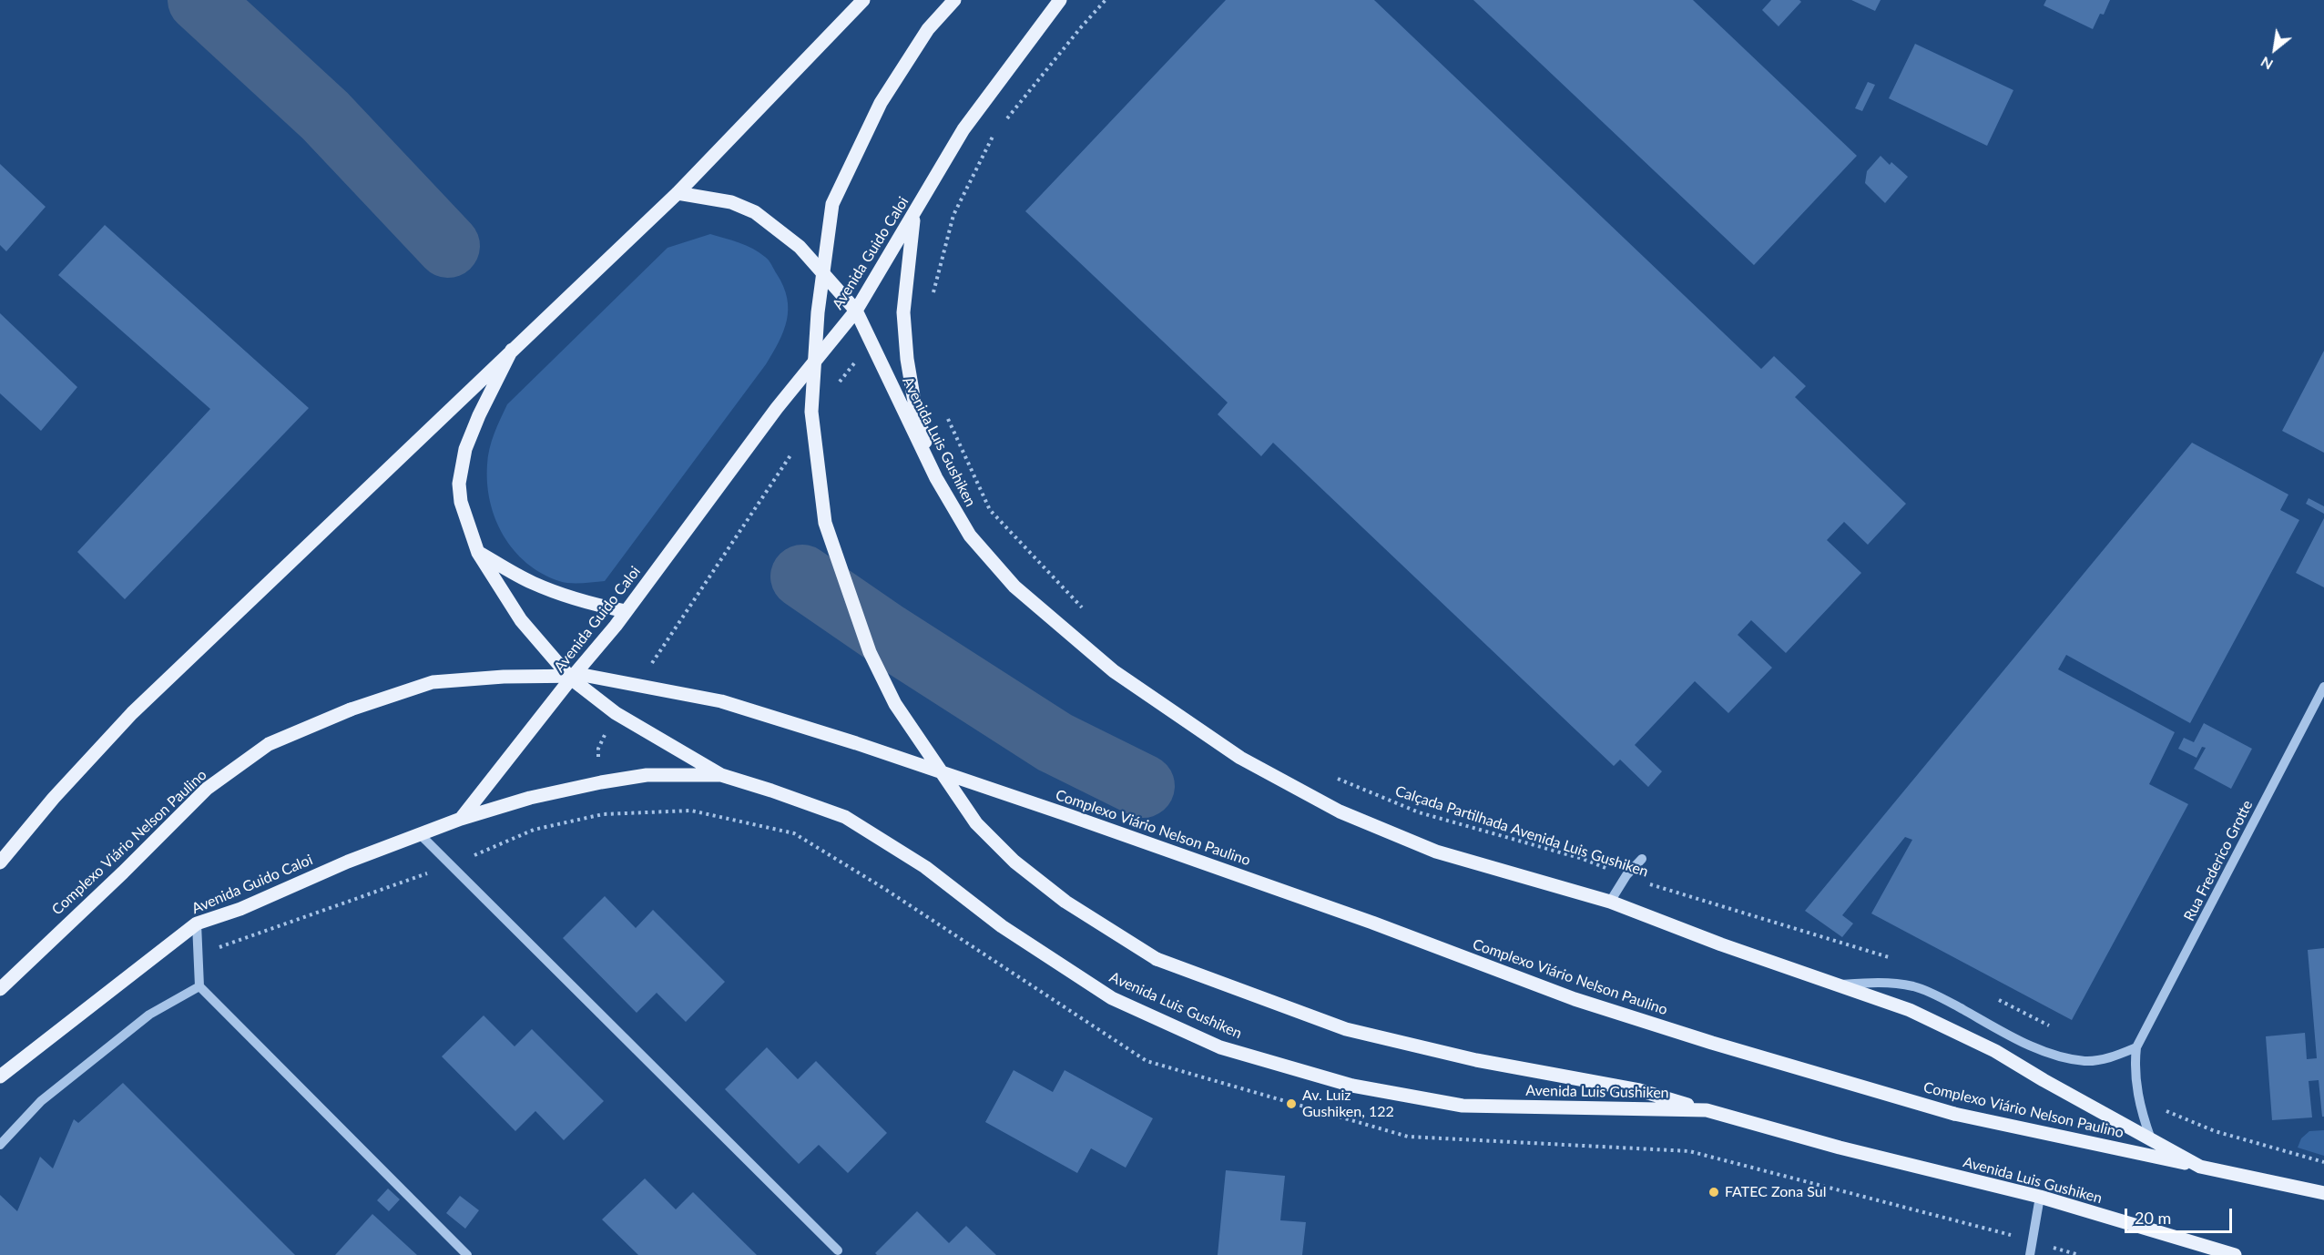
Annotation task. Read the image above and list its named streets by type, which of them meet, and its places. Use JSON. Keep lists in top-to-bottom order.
{
  "streets": {
    "main road": ["Avenida Guido Caloi", "Avenida Luis Gushiken", "Complexo Viário Nelson Paulino"],
    "street": ["Rua Frederico Grotte"],
    "path": ["Calçada Partilhada Avenida Luis Gushiken"]
  },
  "crossings": [
    ["Avenida Guido Caloi", "Avenida Luis Gushiken"],
    ["Avenida Luis Gushiken", "Complexo Viário Nelson Paulino"],
    ["Avenida Luis Gushiken", "Rua Frederico Grotte"]
  ],
  "places": ["Av. Luiz Gushiken, 122", "FATEC Zona Sul"],
  "scale_bar": "20 m",
  "north": "bottom left"
}
